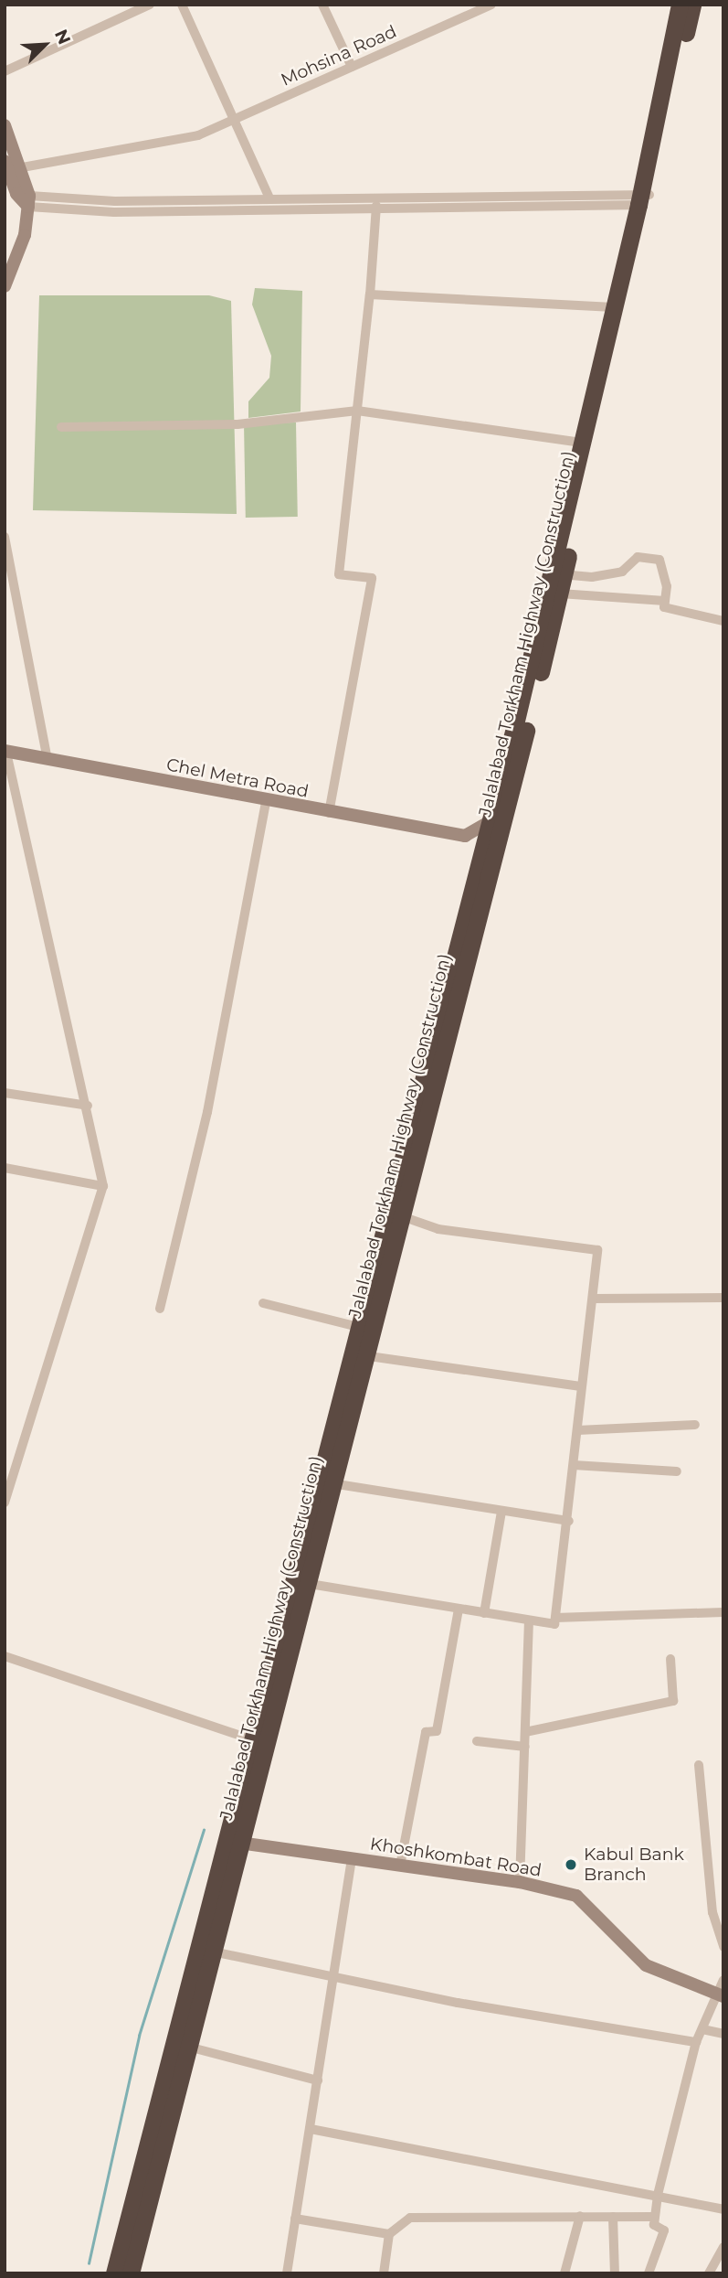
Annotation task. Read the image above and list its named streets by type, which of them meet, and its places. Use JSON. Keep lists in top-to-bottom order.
{
  "streets": {
    "highway": ["Jalalabad Torkham Highway (Construction)"],
    "street": ["Mohsina Road", "Chel Metra Road", "Khoshkombat Road"]
  },
  "crossings": [
    ["Jalalabad Torkham Highway (Construction)", "Khoshkombat Road"]
  ],
  "places": ["Kabul Bank Branch"],
  "north": "top right"
}
